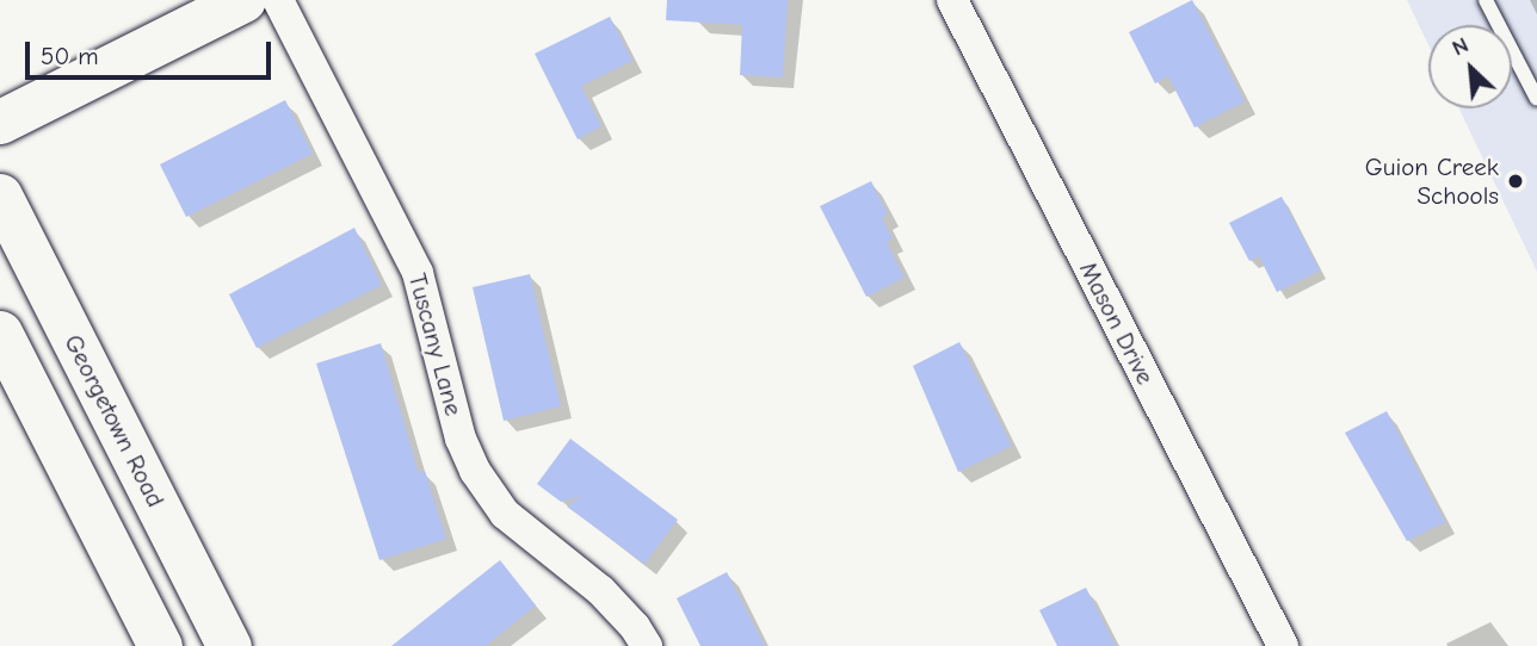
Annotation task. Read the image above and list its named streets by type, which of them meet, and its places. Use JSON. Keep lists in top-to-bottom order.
{
  "streets": {
    "main road": ["Georgetown Road"],
    "street": ["Mason Drive", "Tuscany Lane"]
  },
  "places": ["Guion Creek Schools"],
  "scale_bar": "50 m",
  "north": "top left"
}
